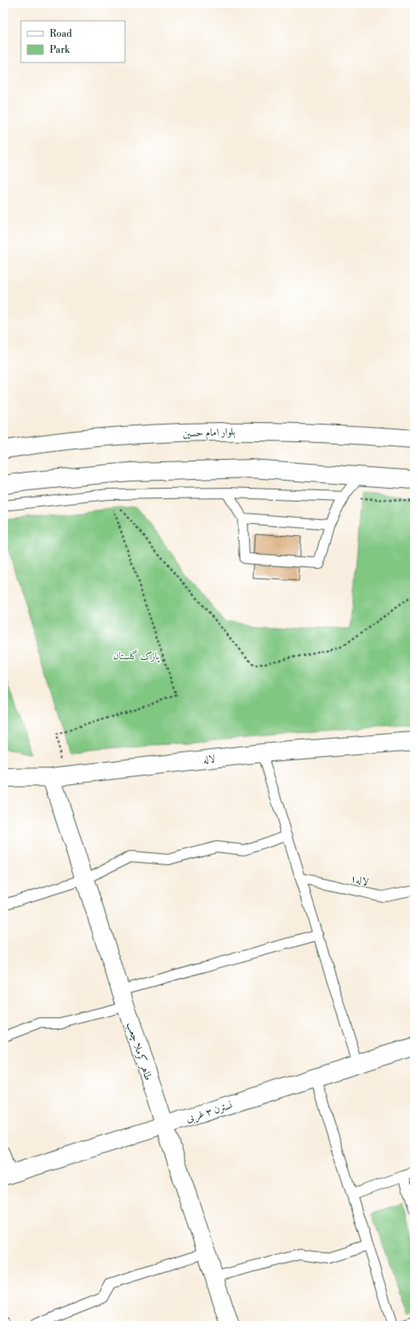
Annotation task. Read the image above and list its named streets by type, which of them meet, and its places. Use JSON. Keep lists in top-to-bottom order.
{
  "streets": {
    "street": [
      "بلوار امام حسین",
      "لاله",
      "طاهر کرملا چعب",
      "نسترن ۳ غربی"
    ],
    "lane": ["لاله۱"]
  },
  "crossings": [
    ["لاله", "طاهر کرملا چعب"],
    ["طاهر کرملا چعب", "نسترن ۳ غربی"]
  ],
  "parks": ["پارک گلستان"],
  "legend": ["Road", "Park"]
}
